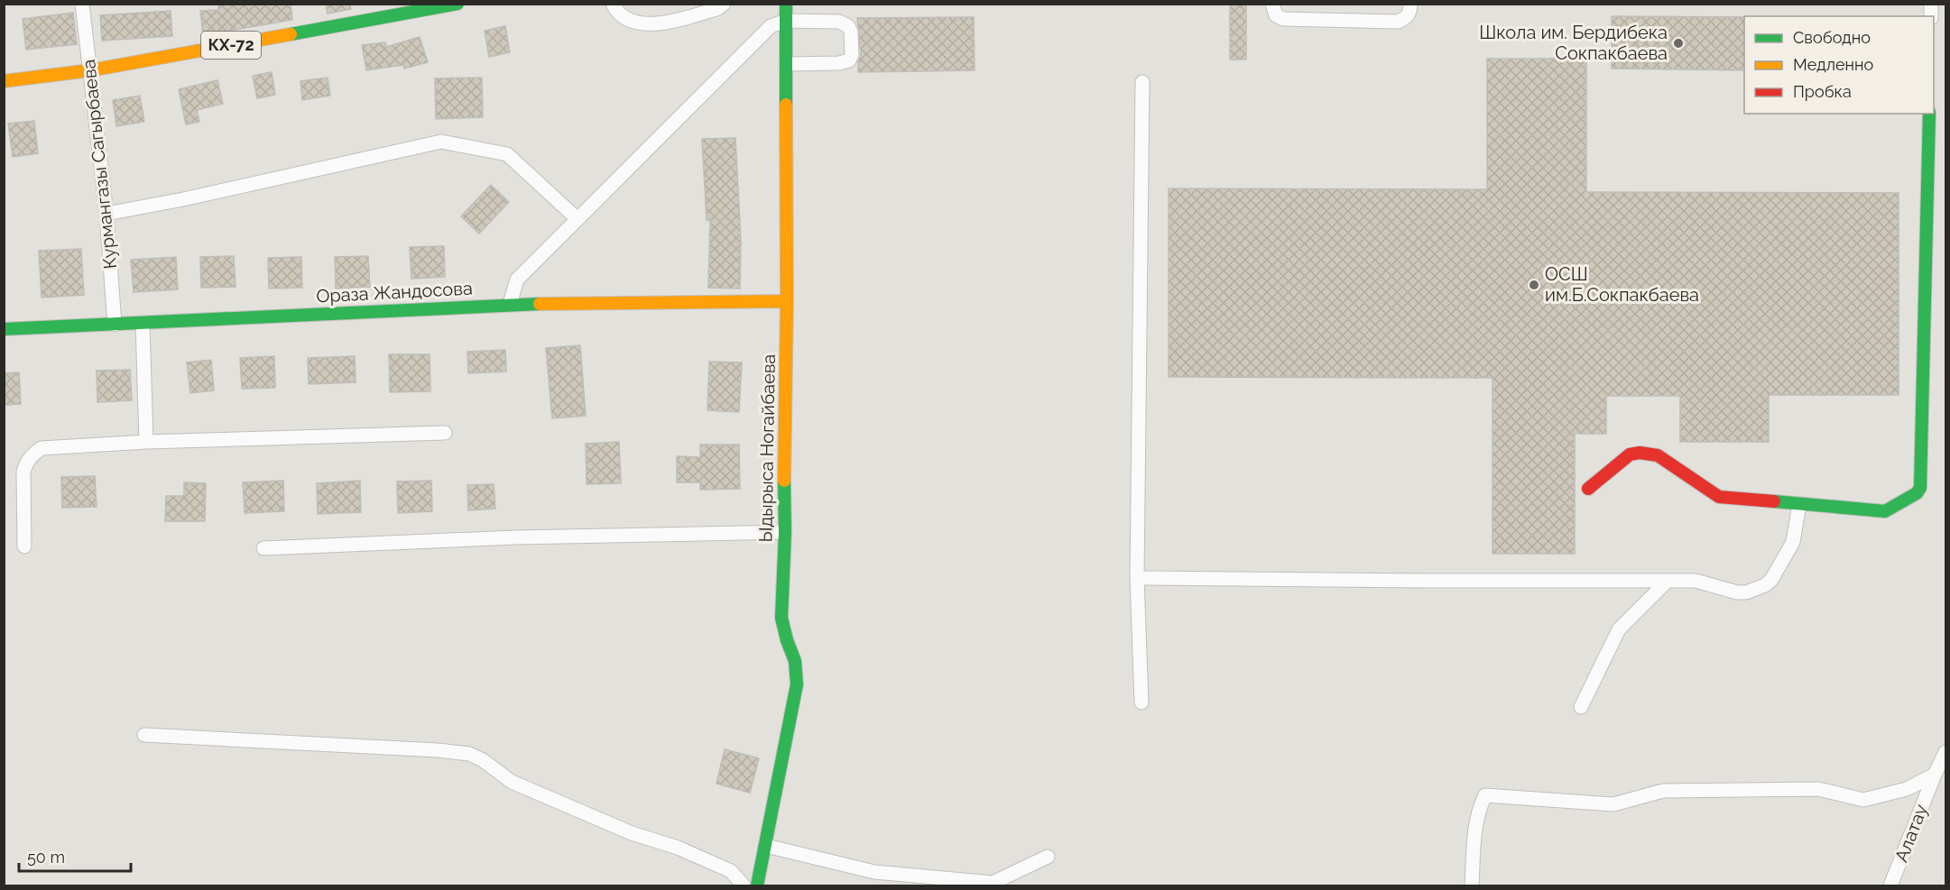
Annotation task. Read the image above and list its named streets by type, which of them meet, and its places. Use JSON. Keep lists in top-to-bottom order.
{
  "streets": {
    "street": [
      "КХ-72",
      "Курмангазы Сагырбаева",
      "Ораза Жандосова",
      "Ыдырыса Ногайбаева",
      "Алатау"
    ]
  },
  "crossings": [
    ["КХ-72", "Курмангазы Сагырбаева"],
    ["Курмангазы Сагырбаева", "Ораза Жандосова"],
    ["Ораза Жандосова", "Ыдырыса Ногайбаева"]
  ],
  "places": ["Школа им. Бердибека Сокпакбаева", "ОСШ им.Б.Сокпакбаева"],
  "legend": ["Свободно", "Медленно", "Пробка"],
  "scale_bar": "50 m"
}
